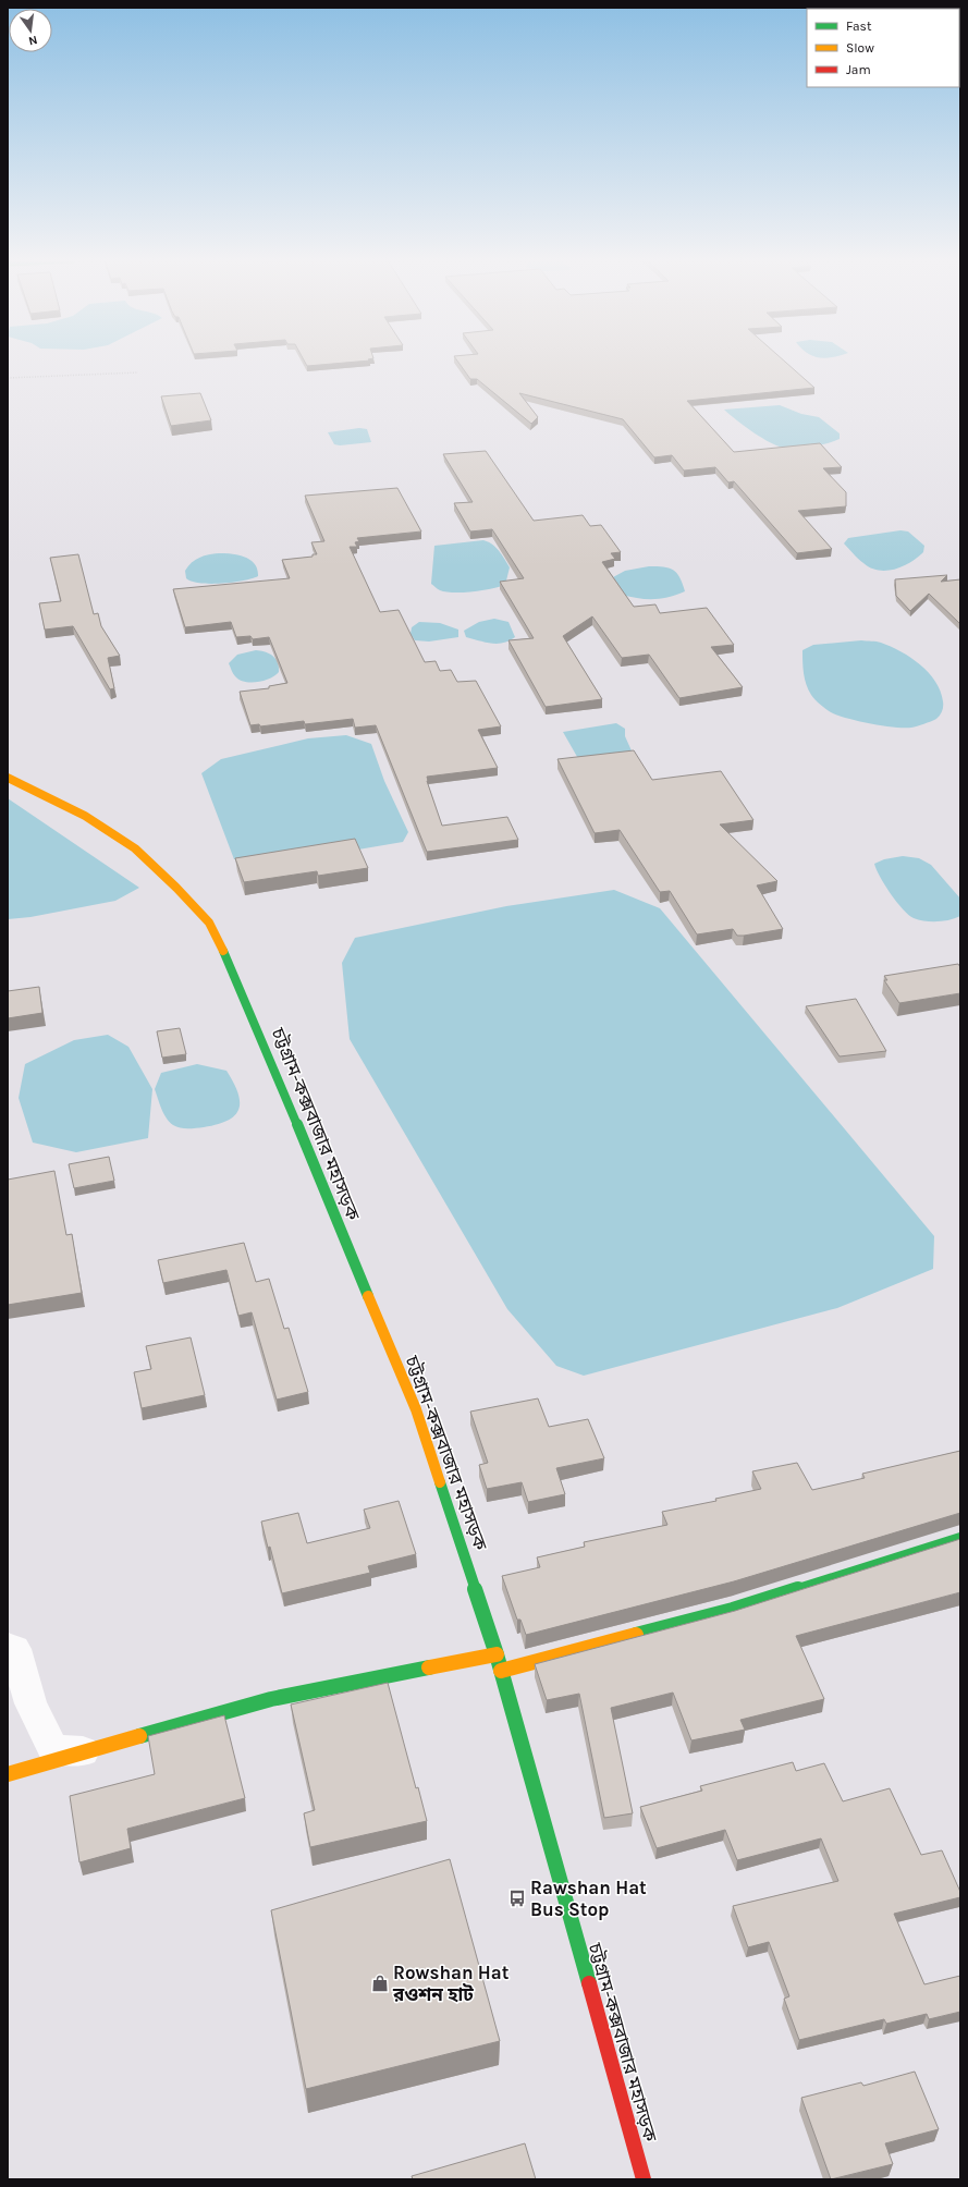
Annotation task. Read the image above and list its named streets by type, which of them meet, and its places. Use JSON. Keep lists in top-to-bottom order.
{
  "streets": {
    "main road": ["চট্টগ্রাম-কক্সবাজার মহাসড়ক"]
  },
  "places": {
    "bus stop": ["Rawshan Hat Bus Stop"],
    "shop": ["Rowshan Hat রওশন হাট"]
  },
  "legend": ["Fast", "Slow", "Jam"],
  "north": "bottom"
}
